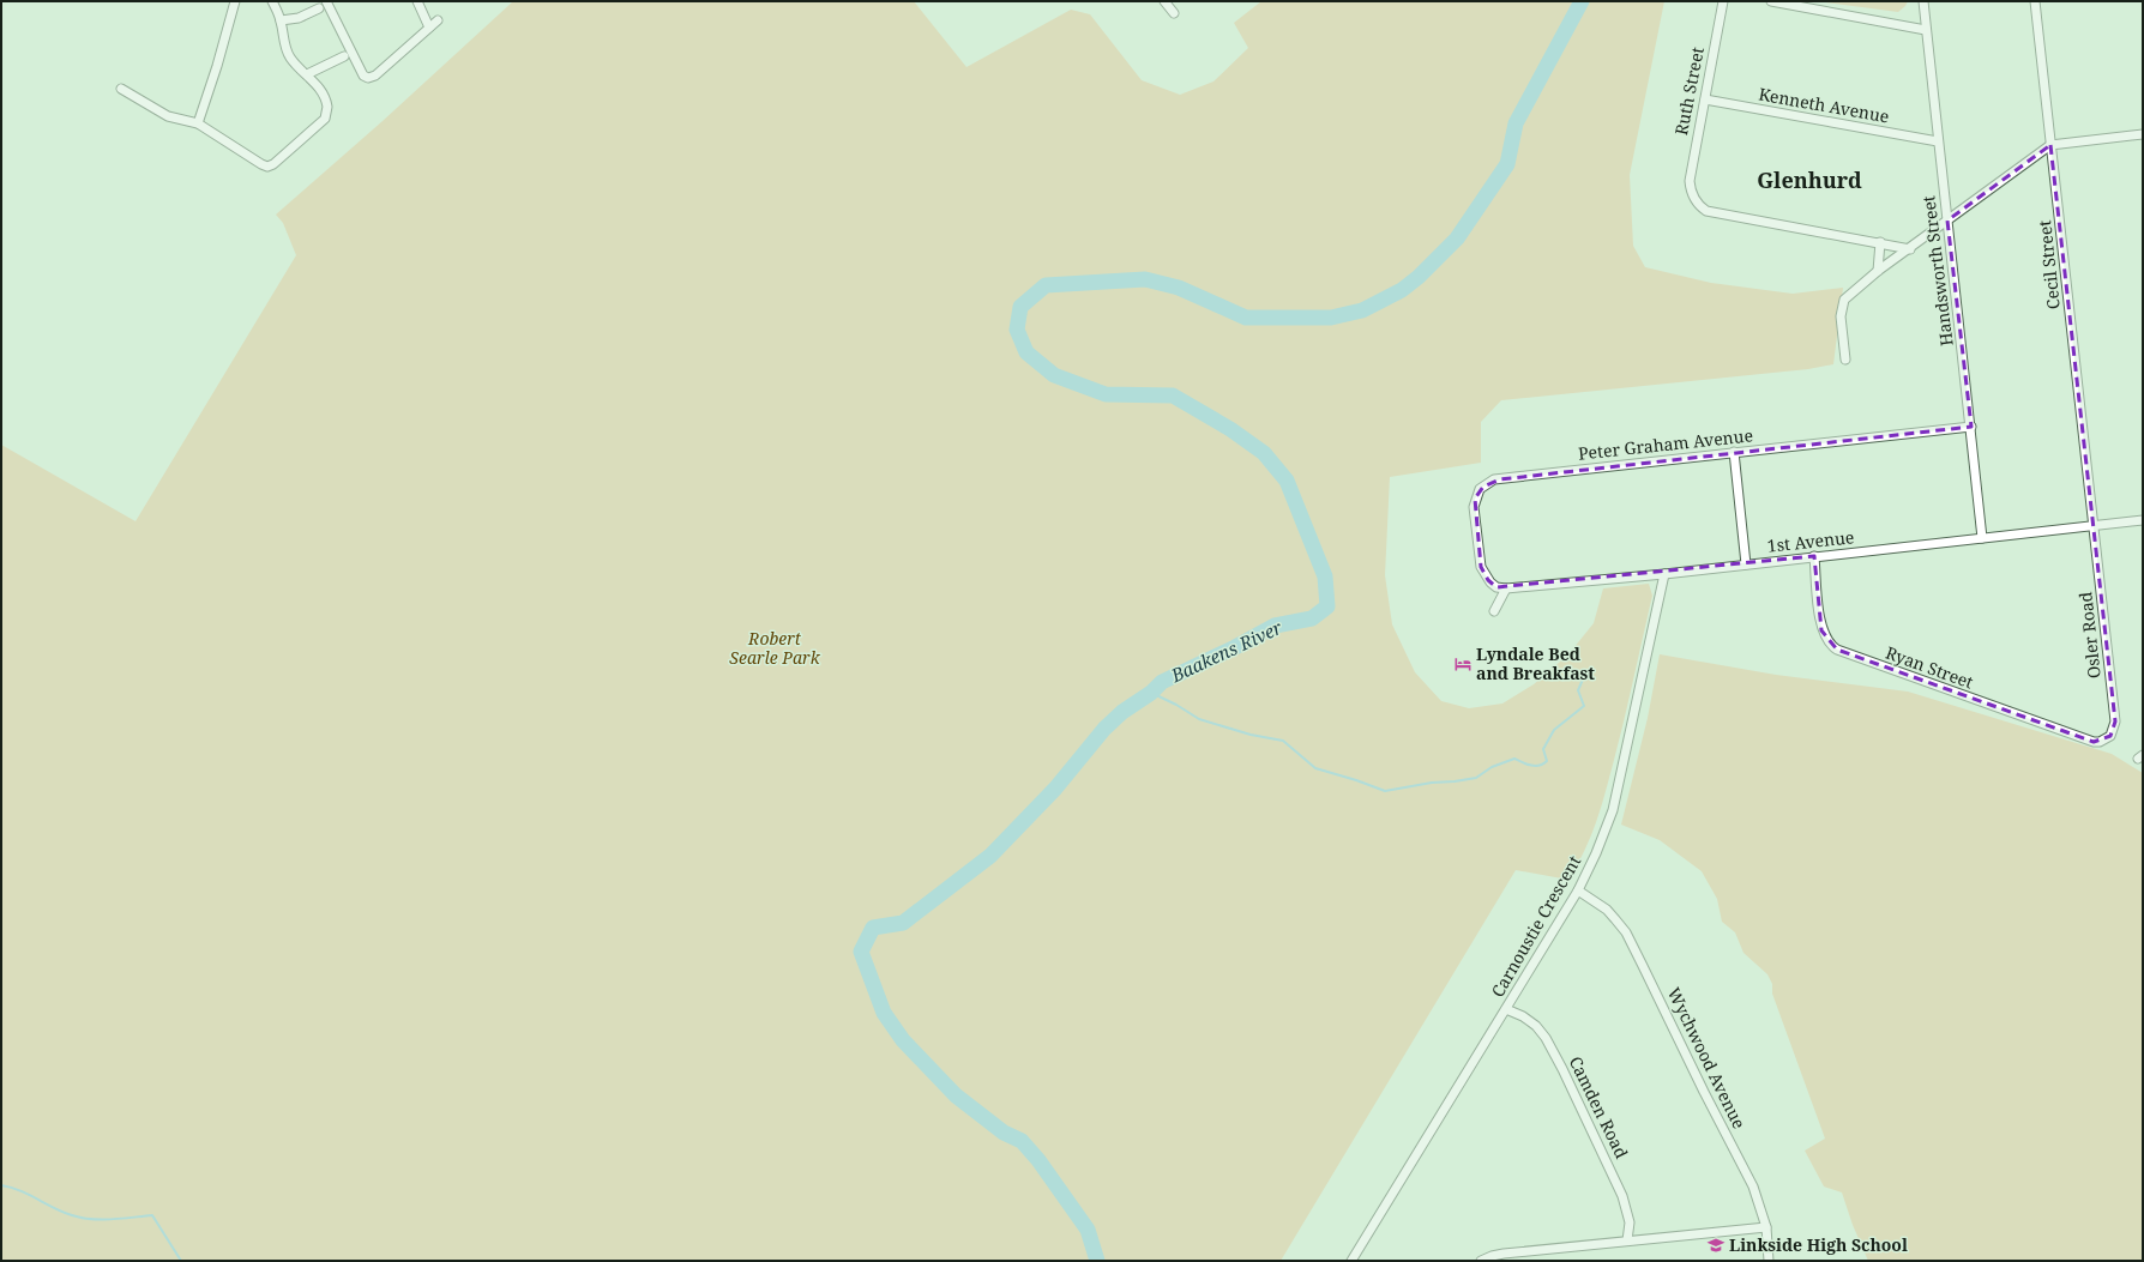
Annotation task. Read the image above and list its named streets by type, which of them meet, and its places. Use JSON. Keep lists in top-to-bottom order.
{
  "streets": {
    "street": [
      "Ruth Street",
      "Kenneth Avenue",
      "Cecil Street",
      "Handsworth Street",
      "Peter Graham Avenue",
      "1st Avenue",
      "Osler Road",
      "Ryan Street",
      "Carnoustie Crescent",
      "Wychwood Avenue",
      "Camden Road"
    ]
  },
  "crossings": [
    ["Ruth Street", "Kenneth Avenue"],
    ["Kenneth Avenue", "Handsworth Street"],
    ["Cecil Street", "1st Avenue"],
    ["Cecil Street", "Osler Road"],
    ["Handsworth Street", "Peter Graham Avenue"],
    ["Handsworth Street", "1st Avenue"],
    ["Peter Graham Avenue", "1st Avenue"],
    ["1st Avenue", "Osler Road"],
    ["1st Avenue", "Ryan Street"],
    ["1st Avenue", "Carnoustie Crescent"],
    ["Osler Road", "Ryan Street"],
    ["Carnoustie Crescent", "Wychwood Avenue"],
    ["Carnoustie Crescent", "Camden Road"]
  ],
  "districts": ["Glenhurd"],
  "water": ["Baakens River"],
  "parks": ["Robert Searle Park"],
  "places": {
    "hotel": ["Lyndale Bed and Breakfast"],
    "school or university": ["Linkside High School"]
  }
}
